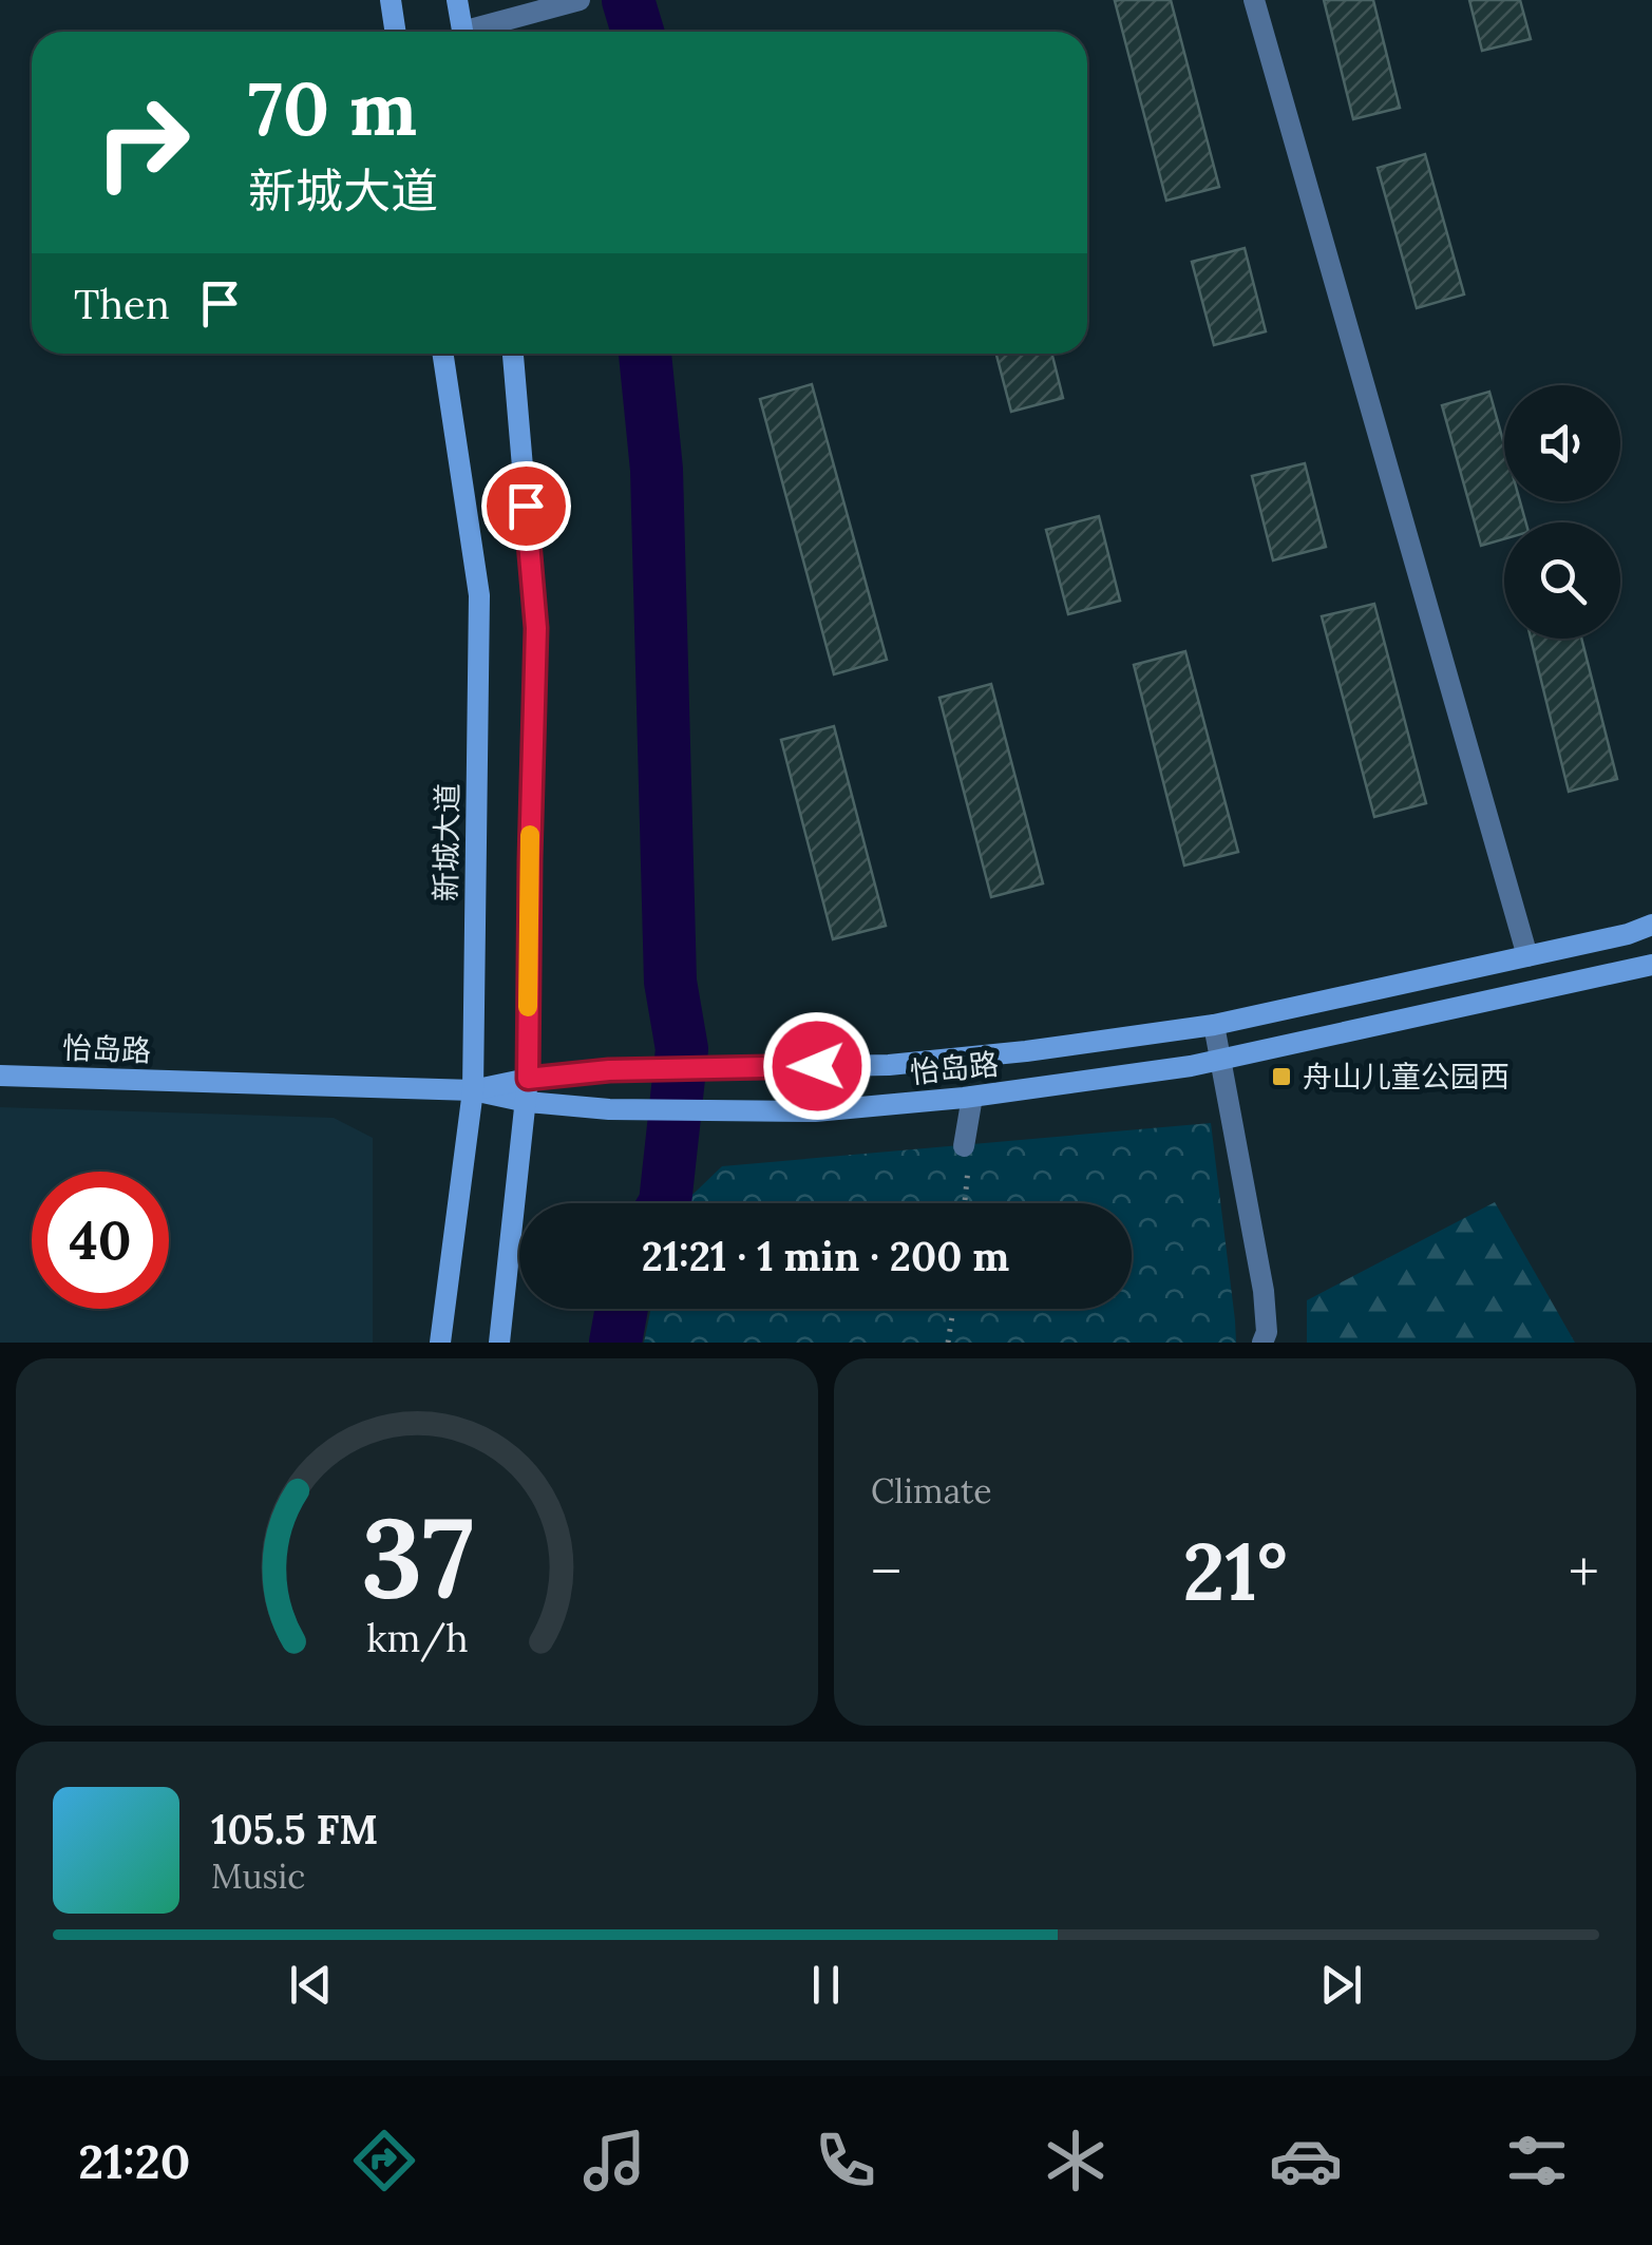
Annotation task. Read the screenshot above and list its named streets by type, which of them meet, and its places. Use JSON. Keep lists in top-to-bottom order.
{
  "streets": {
    "street": ["新城大道", "怡岛路"]
  },
  "crossings": [
    ["新城大道", "怡岛路"]
  ],
  "places": {
    "transit": ["舟山儿童公园西"]
  },
  "page": {
    "turn": ["70 m", "新城大道"],
    "then": "Then",
    "limit": "40",
    "trip": "21:21 · 1 min · 200 m",
    "tile": "Climate",
    "heat": ["−", "21°", "+"],
    "song": ["105.5 FM", "Music"],
    "tabs": "21:20",
    "gauge": ["37", "km/h"]
  }
}
